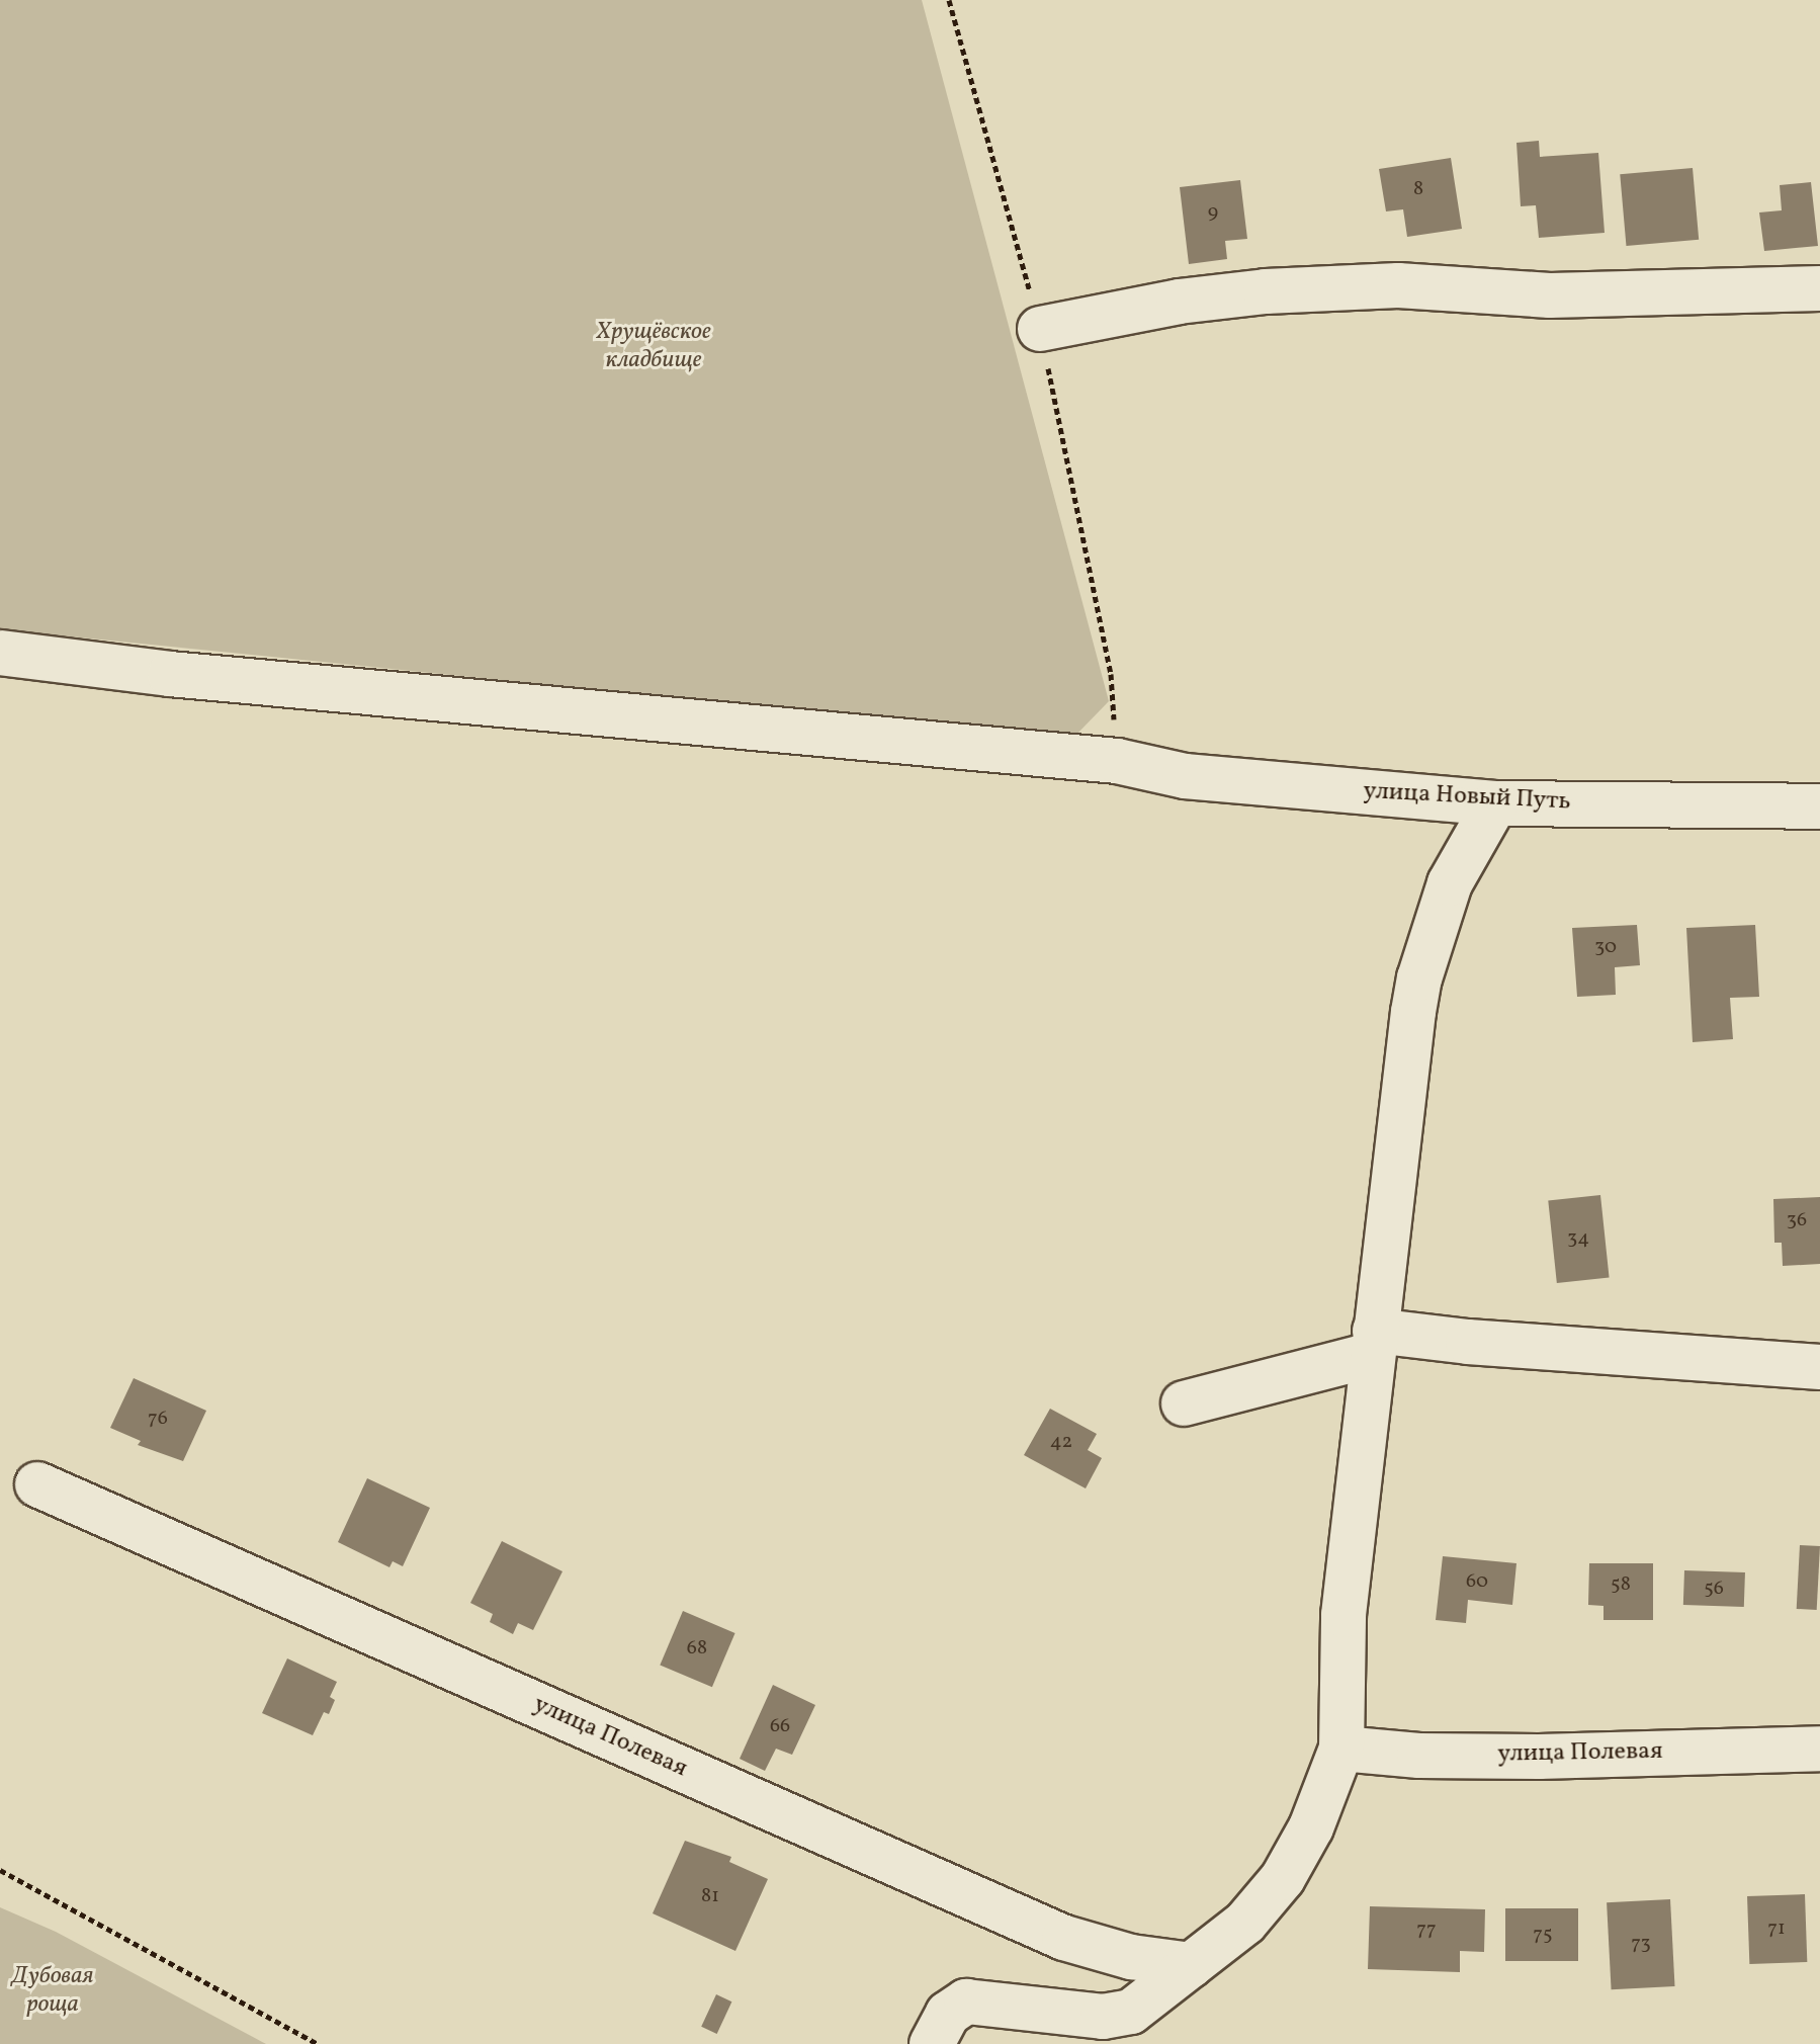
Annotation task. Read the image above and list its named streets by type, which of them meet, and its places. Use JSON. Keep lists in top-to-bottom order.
{
  "streets": {
    "street": ["улица Новый Путь", "улица Полевая"]
  },
  "parks": ["Хрущёвское кладбище", "Дубовая роща"],
  "house_numbers": [
    "8",
    "9",
    "30",
    "36",
    "34",
    "76",
    "42",
    "60",
    "58",
    "56",
    "68",
    "66",
    "81",
    "71",
    "77",
    "75",
    "73"
  ]
}
